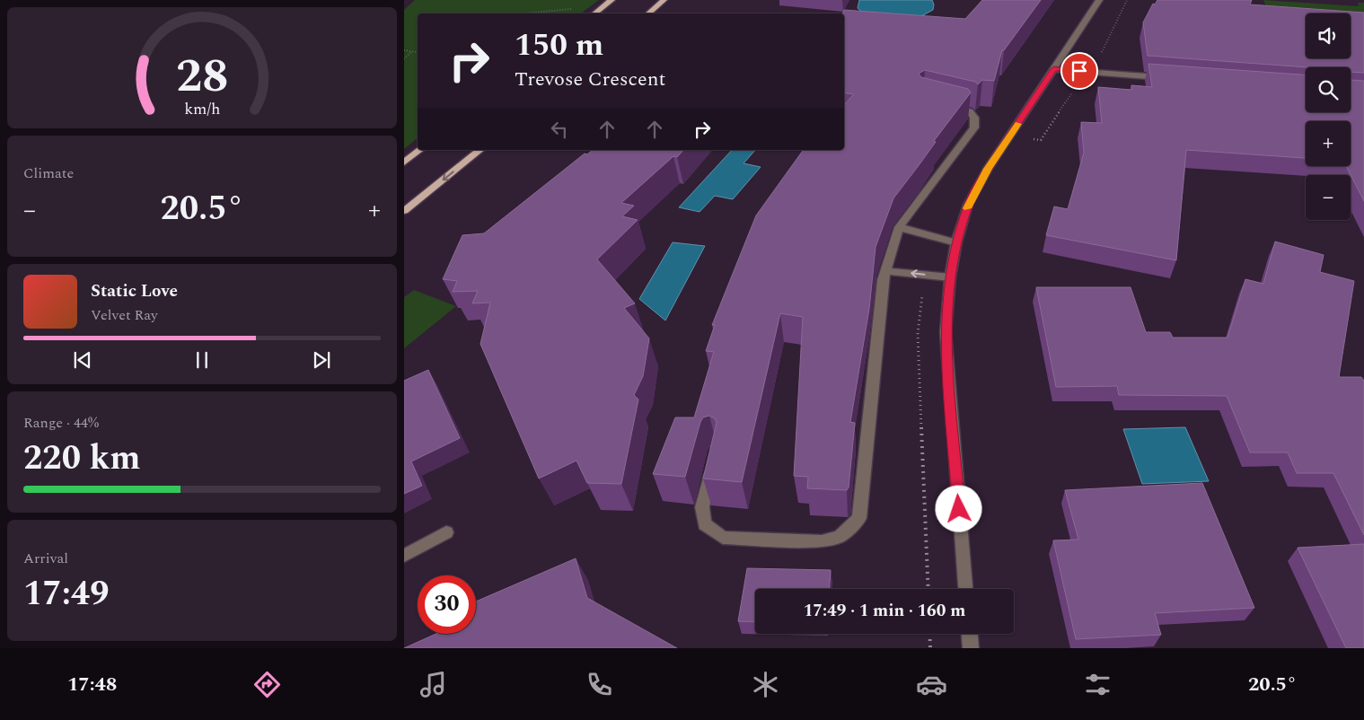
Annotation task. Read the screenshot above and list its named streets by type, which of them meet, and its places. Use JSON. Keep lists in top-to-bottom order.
{
  "page": {
    "map_buttons": ["+", "−"],
    "turn": ["150 m", "Trevose Crescent"],
    "tile": [
      "Climate",
      ["Range · 44%", "220 km"],
      ["Arrival", "17:49"]
    ],
    "heat": ["−", "20.5°", "+"],
    "song": ["Static Love", "Velvet Ray"],
    "limit": "30",
    "trip": "17:49 · 1 min · 160 m",
    "tabs": ["17:48", "20.5°"],
    "gauge": ["28", "km/h"]
  }
}
